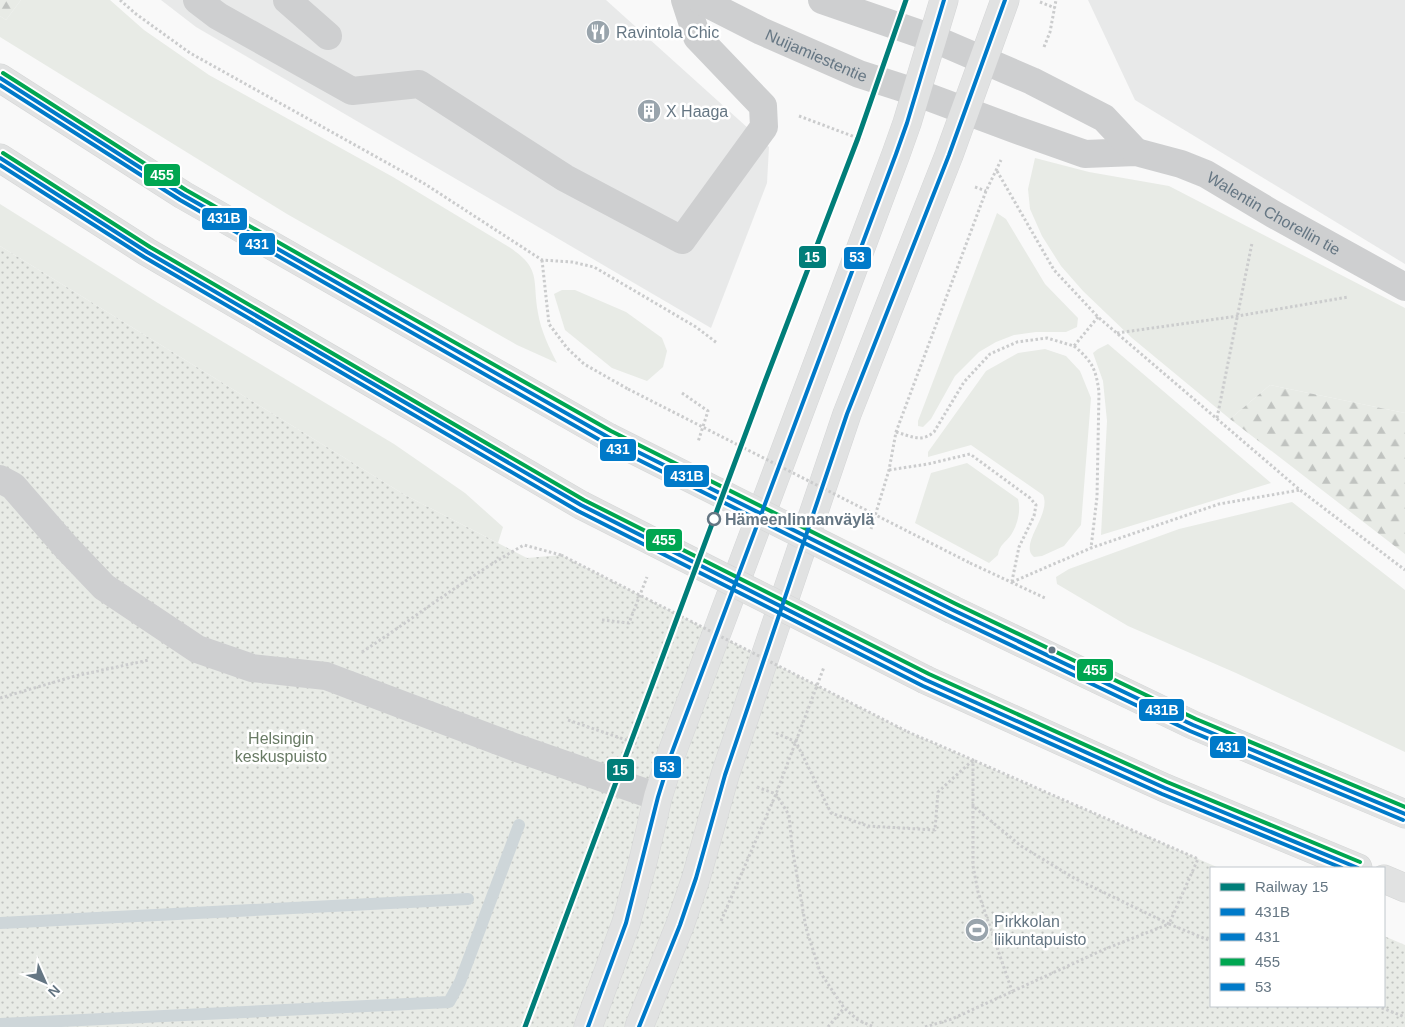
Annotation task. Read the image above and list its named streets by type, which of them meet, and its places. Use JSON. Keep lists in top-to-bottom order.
{
  "streets": {
    "street": ["Nuijamiestentie", "Walentin Chorellin tie"]
  },
  "crossings": [
    ["Nuijamiestentie", "Walentin Chorellin tie"]
  ],
  "parks": ["Helsingin keskuspuisto"],
  "places": {
    "restaurant": ["Ravintola Chic"],
    "building": ["X Haaga"],
    "other": ["Hämeenlinnanväylä"],
    "sports": ["Pirkkolan liikuntapuisto"]
  },
  "lines": [
    "rail line 15",
    "transit line 53",
    "transit line 455",
    "transit line 431B",
    "transit line 431"
  ],
  "legend": [
    "Railway 15",
    "431B",
    "431",
    "455",
    "53"
  ],
  "north": "bottom right"
}
